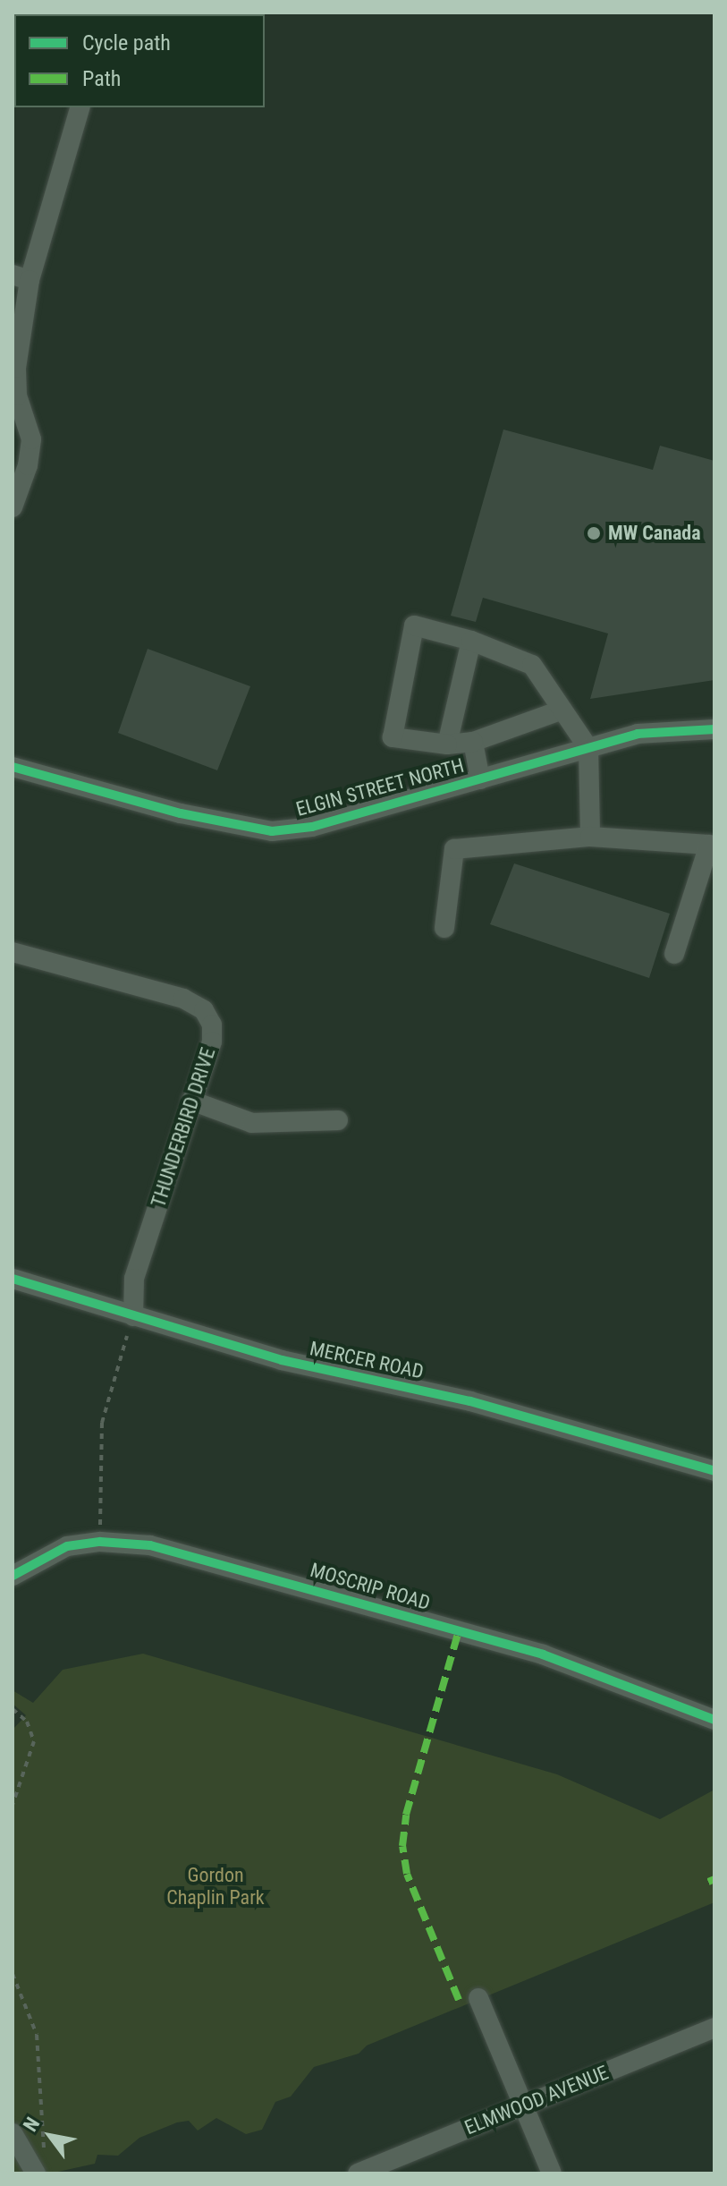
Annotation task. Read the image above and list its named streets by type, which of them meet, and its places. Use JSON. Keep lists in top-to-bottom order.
{
  "streets": {
    "street": [
      "ELGIN STREET NORTH",
      "THUNDERBIRD DRIVE",
      "MERCER ROAD",
      "MOSCRIP ROAD",
      "ELMWOOD AVENUE"
    ]
  },
  "crossings": [
    ["THUNDERBIRD DRIVE", "MERCER ROAD"]
  ],
  "parks": ["Gordon Chaplin Park"],
  "places": ["MW Canada"],
  "legend": ["Cycle path", "Path"],
  "north": "top left"
}
